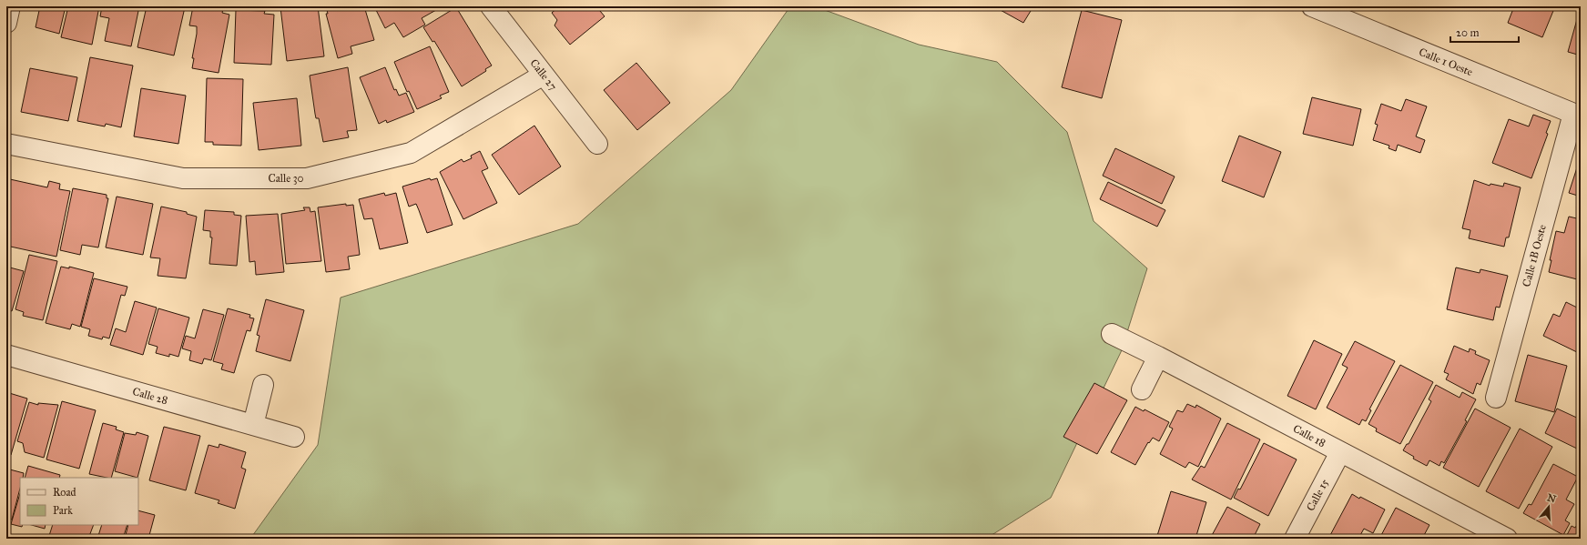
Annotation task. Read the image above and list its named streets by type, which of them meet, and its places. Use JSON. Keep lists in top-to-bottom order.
{
  "streets": {
    "street": [
      "Calle 1 Oeste",
      "Calle 27",
      "Calle 30",
      "Calle 1B Oeste",
      "Calle 28",
      "Calle 18",
      "Calle 15"
    ]
  },
  "crossings": [
    ["Calle 1 Oeste", "Calle 1B Oeste"],
    ["Calle 27", "Calle 30"],
    ["Calle 18", "Calle 15"]
  ],
  "legend": ["Road", "Park"],
  "scale_bar": "20 m",
  "north": "top"
}
